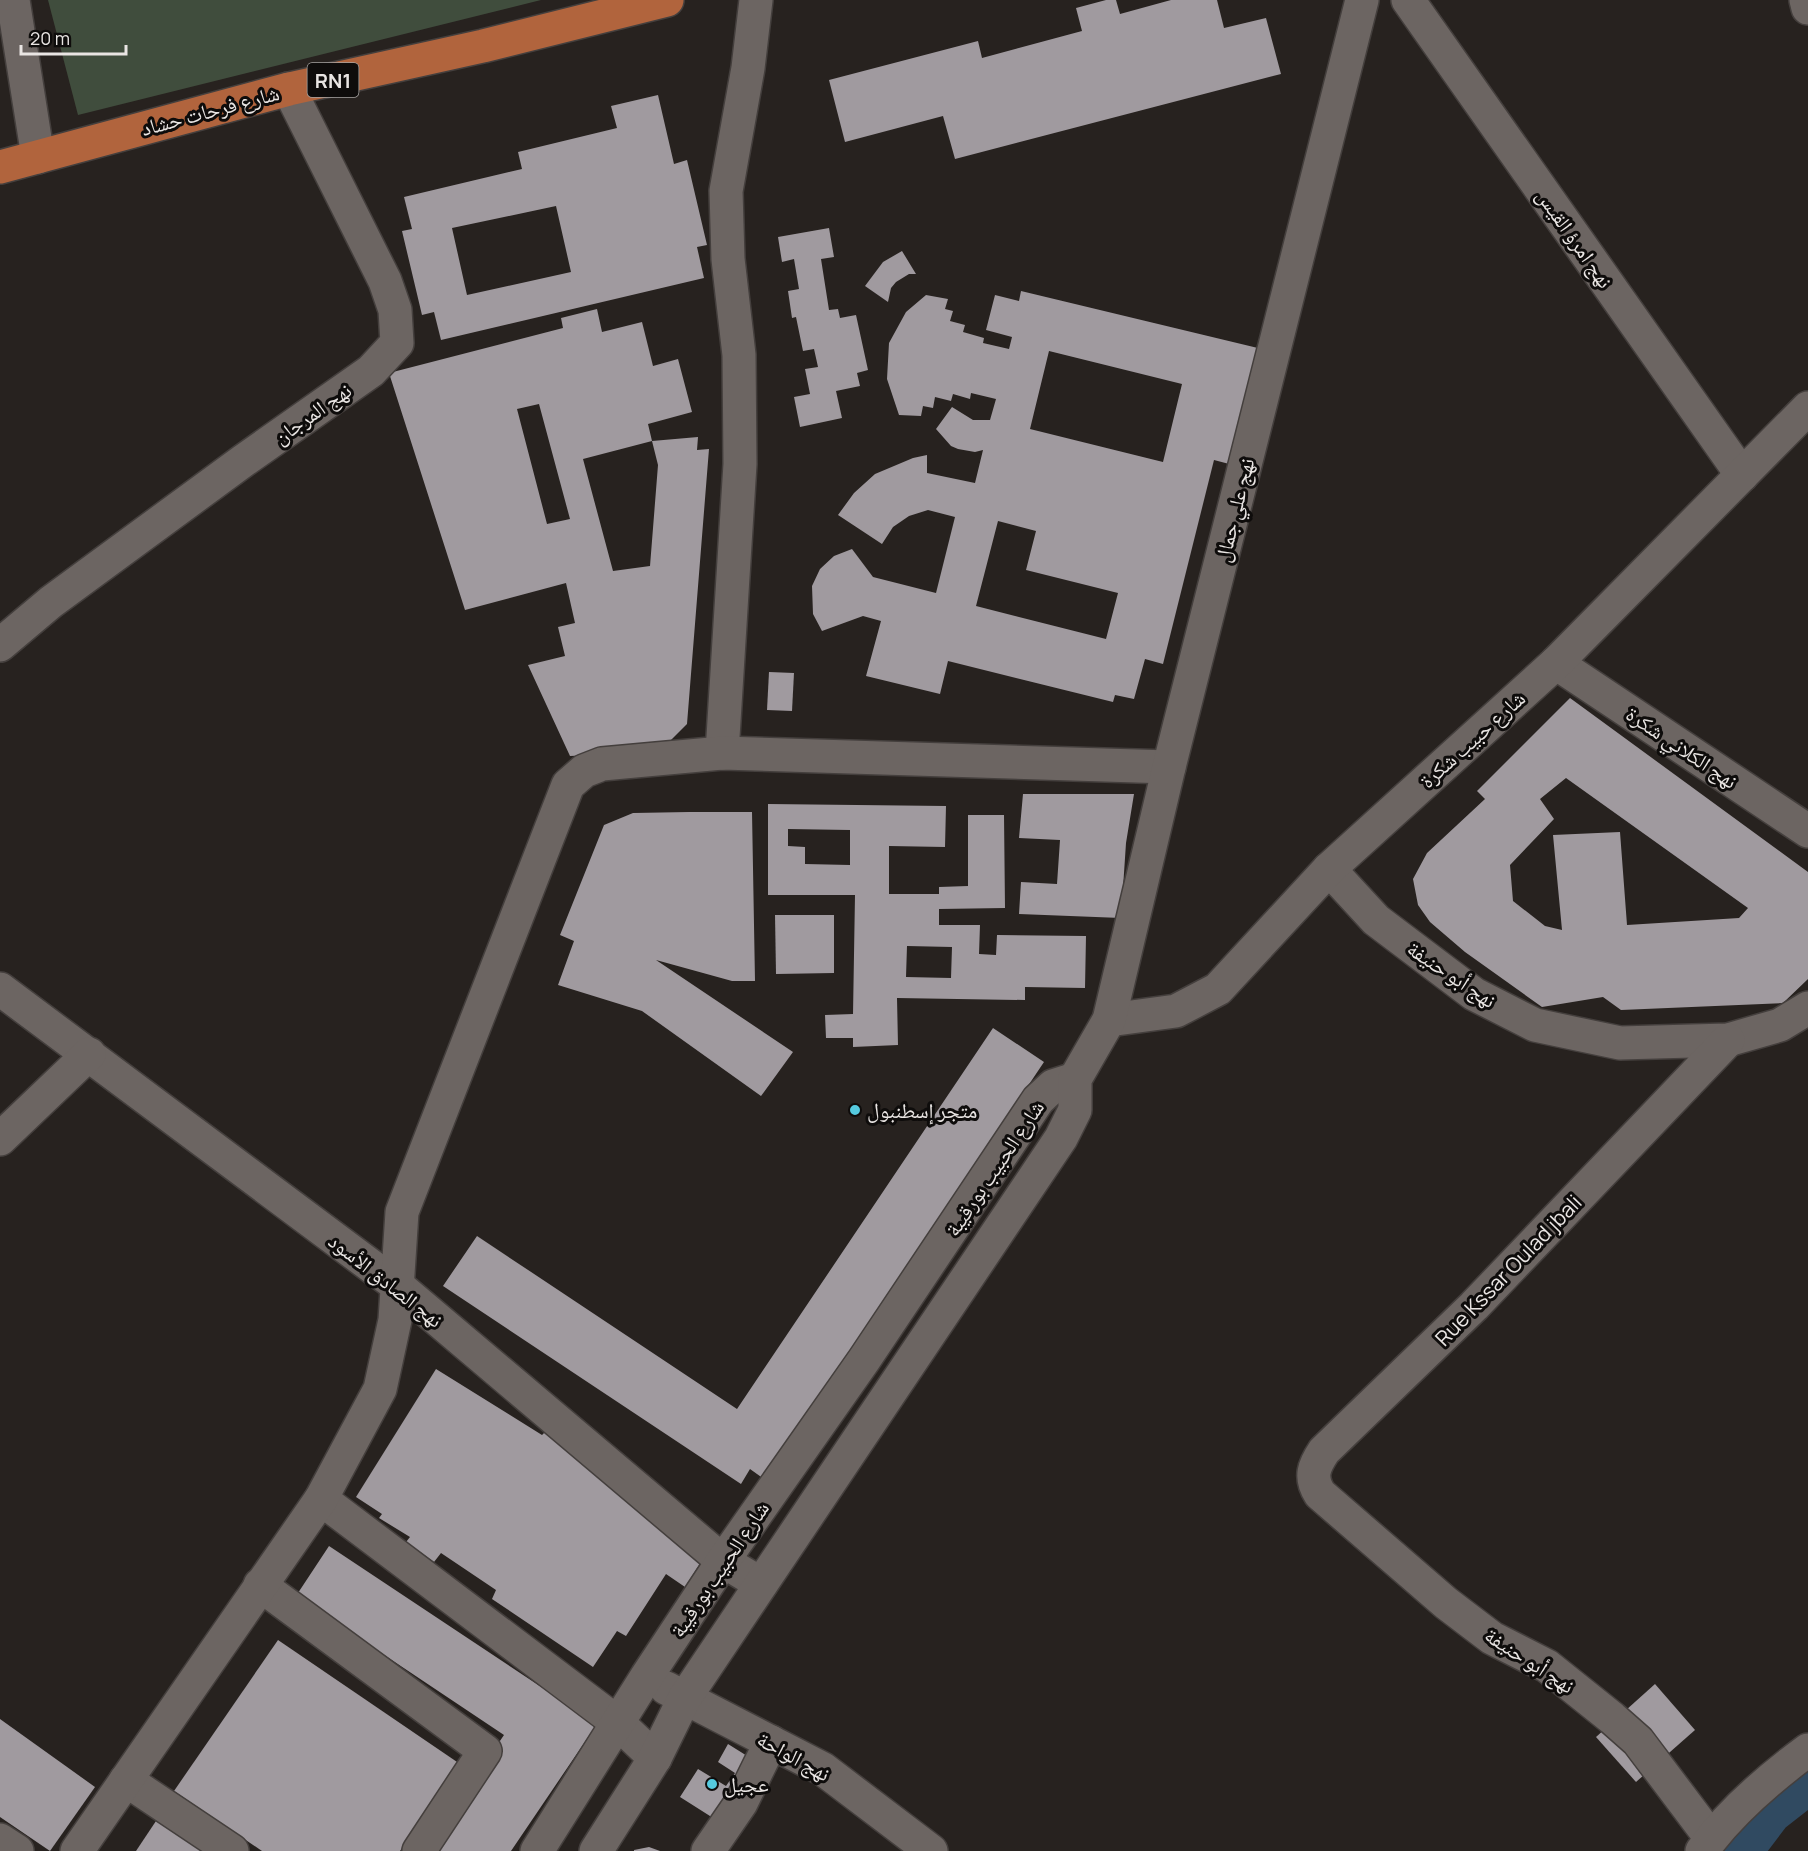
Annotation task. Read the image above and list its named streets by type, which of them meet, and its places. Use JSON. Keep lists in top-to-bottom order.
{
  "streets": {
    "main road": ["RN1", "شارع فرحات حشاد"],
    "street": [
      "نهج امرؤ القيس",
      "نهج المرجان",
      "نهج علي جمال",
      "شارع حبيب شكرة",
      "نهج الكلاني شكرة",
      "نهج أبو حنيفة",
      "شارع الحبيب بورقيبة",
      "Rue Kssar Oulad jbali",
      "نهج الصادق الأسود",
      "نهج الواحة"
    ]
  },
  "crossings": [
    ["شارع فرحات حشاد", "نهج المرجان"],
    ["نهج امرؤ القيس", "شارع حبيب شكرة"],
    ["نهج علي جمال", "شارع حبيب شكرة"],
    ["نهج علي جمال", "شارع الحبيب بورقيبة"],
    ["شارع حبيب شكرة", "نهج الكلاني شكرة"],
    ["شارع حبيب شكرة", "نهج أبو حنيفة"],
    ["نهج أبو حنيفة", "Rue Kssar Oulad jbali"],
    ["شارع الحبيب بورقيبة", "نهج الصادق الأسود"],
    ["شارع الحبيب بورقيبة", "نهج الواحة"]
  ],
  "places": ["متجر إسطنبول", "عجيل"],
  "scale_bar": "20 m"
}
